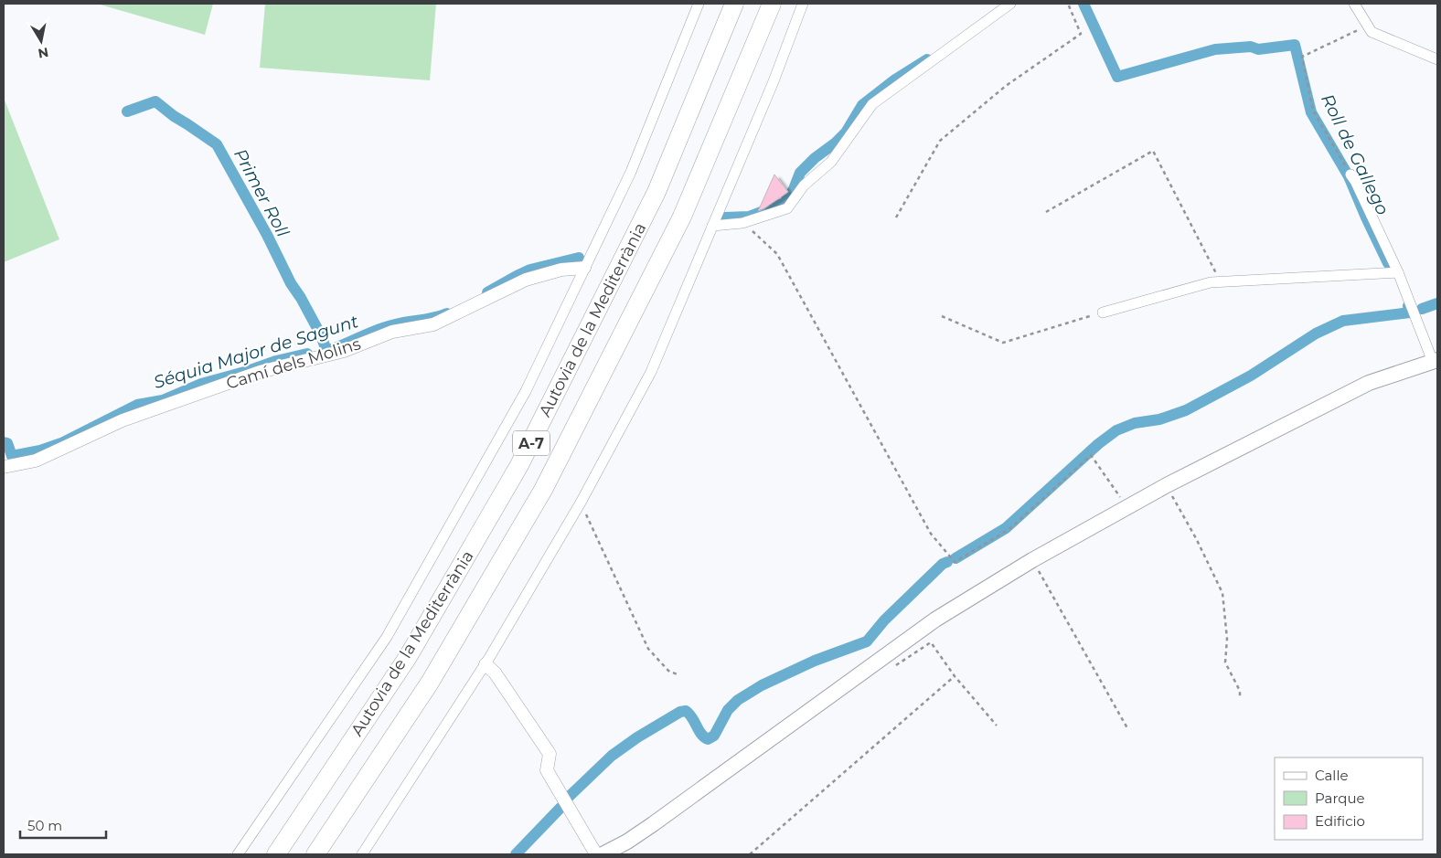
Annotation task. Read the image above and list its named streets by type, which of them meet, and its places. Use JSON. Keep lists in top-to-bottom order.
{
  "streets": {
    "highway": ["Autovia de la Mediterrània", "A-7"],
    "street": ["Camí dels Molins"]
  },
  "water": ["Roll de Gallego", "Primer Roll", "Séquia Major de Sagunt"],
  "legend": ["Calle", "Parque", "Edificio"],
  "scale_bar": "50 m",
  "north": "bottom"
}
